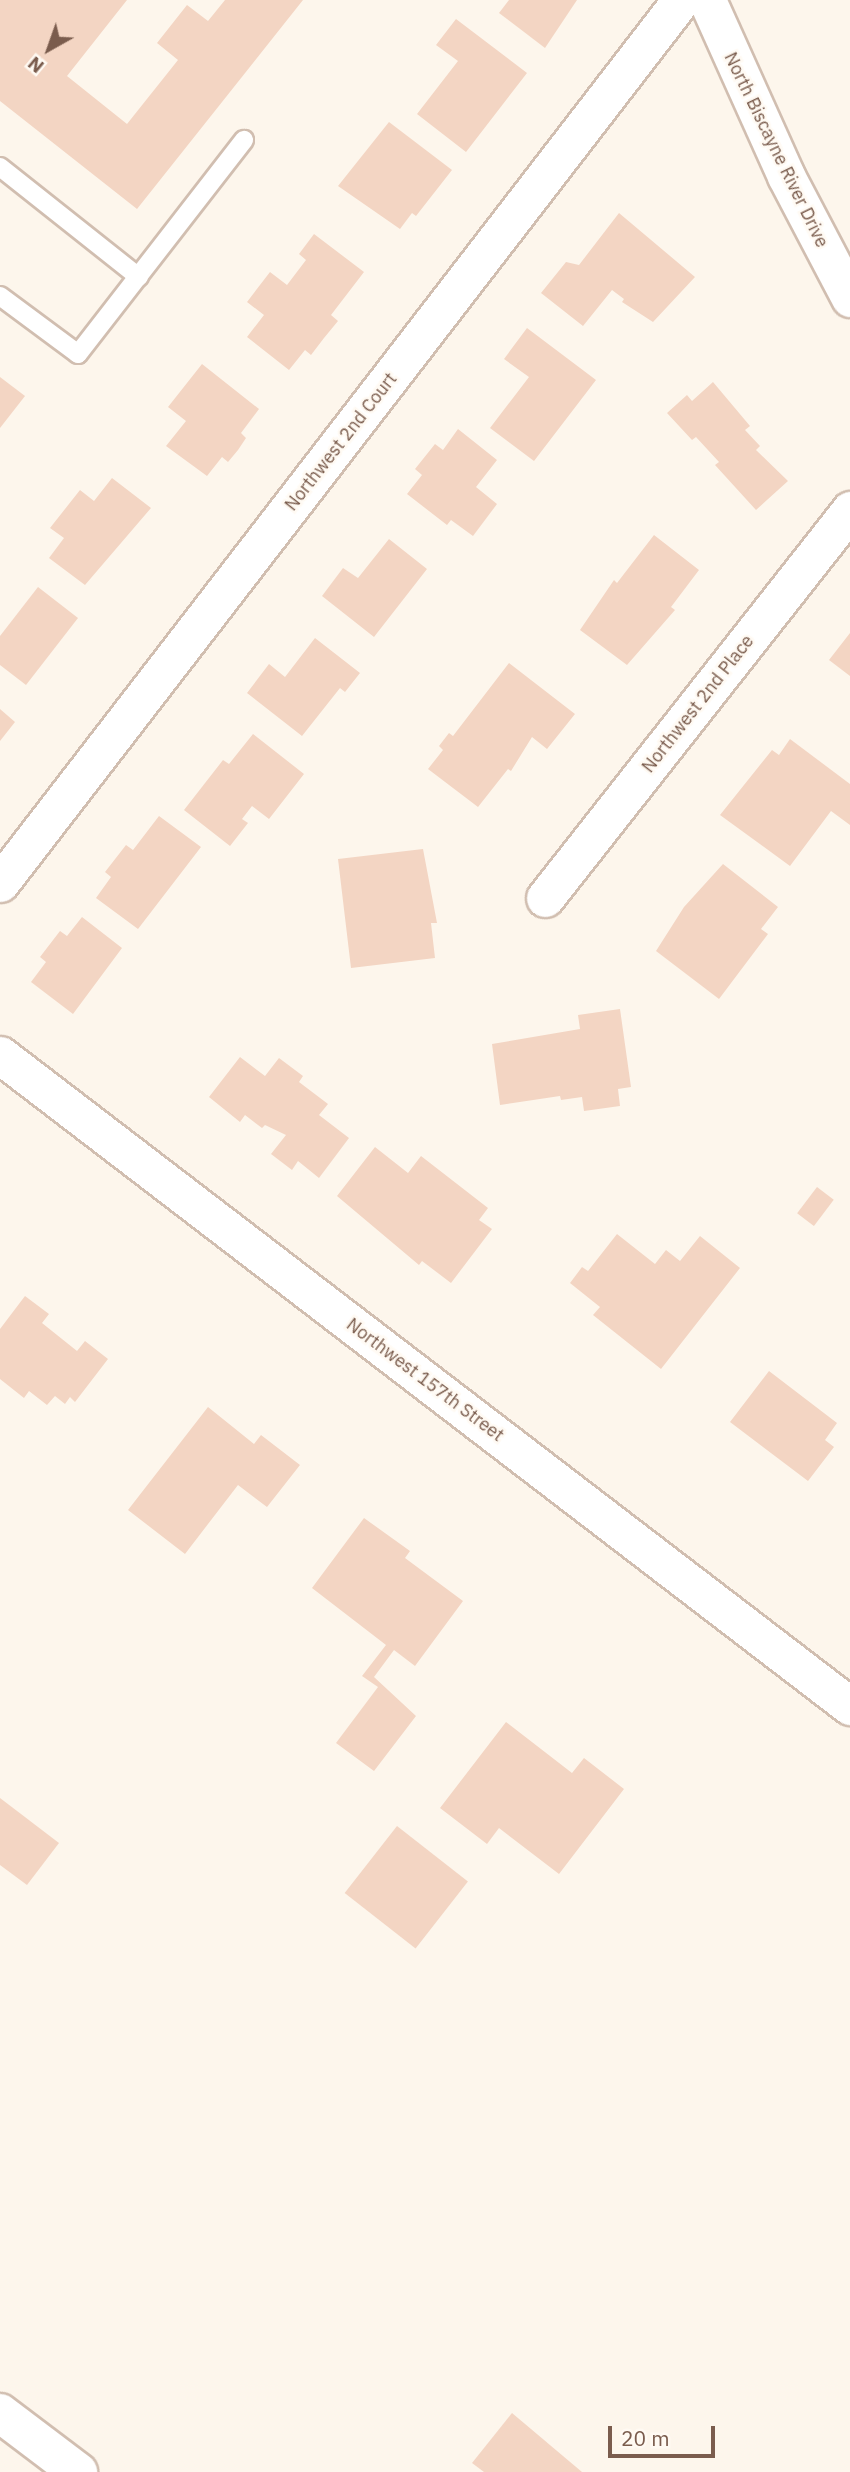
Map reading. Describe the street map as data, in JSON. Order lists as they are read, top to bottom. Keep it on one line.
{"streets":{"street":["North Biscayne River Drive","Northwest 2nd Court","Northwest 2nd Place","Northwest 157th Street"]},"scale_bar":"20 m","north":"bottom left"}
